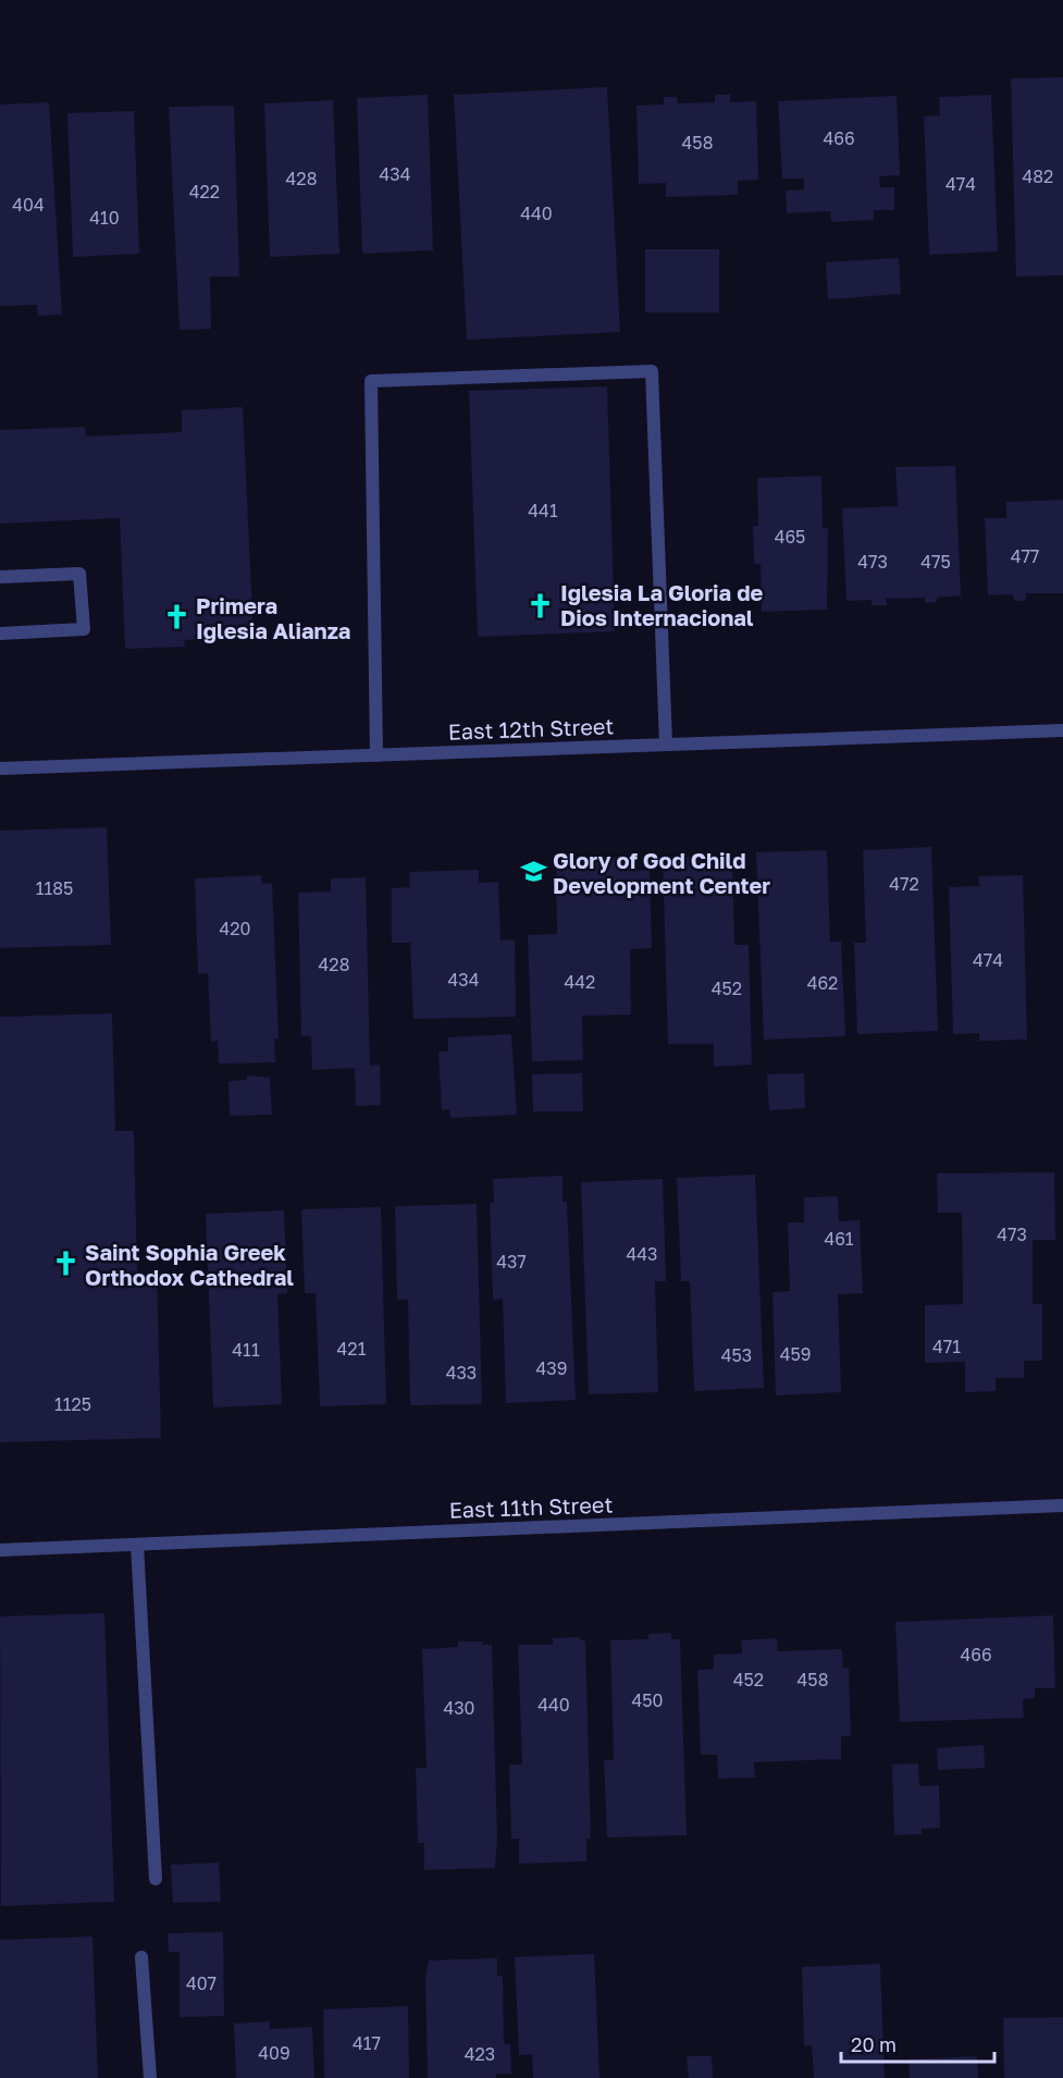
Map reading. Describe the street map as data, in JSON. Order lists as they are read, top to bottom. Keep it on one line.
{"streets":{"street":["East 12th Street","East 11th Street"]},"places":{"church":["Iglesia La Gloria de Dios Internacional","Primera Iglesia Alianza","Saint Sophia Greek Orthodox Cathedral"],"school or university":["Glory of God Child Development Center"]},"house_numbers":["466","458","434","482","428","474","422","404","440","410","441","465","477","473","475","472","1185","420","474","428","434","442","462","452","473","461","443","437","471","421","411","459","453","439","433","1125","466","452","458","450","440","430","407","417","409","423"],"scale_bar":"20 m"}
